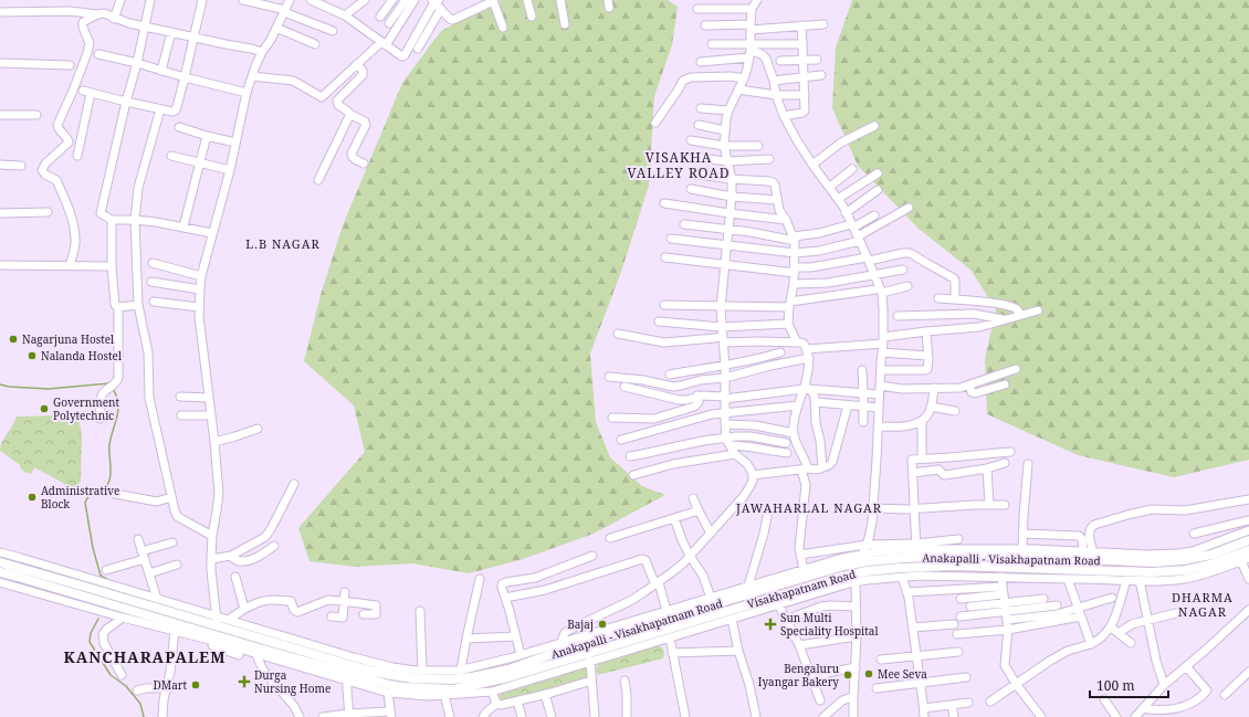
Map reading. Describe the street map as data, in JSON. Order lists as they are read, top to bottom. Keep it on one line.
{"streets":{"main road":["Anakapalli - Visakhapatnam Road","Visakhapatnam Road"]},"districts":["VISAKHA VALLEY ROAD","L.B NAGAR","JAWAHARLAL NAGAR","DHARMA NAGAR","KANCHARAPALEM"],"places":{"other":["Nagarjuna Hostel","Nalanda Hostel","Government Polytechnic","Administrative Block","Bajaj","Mee Seva","Bengaluru Iyangar Bakery","DMart"],"health":["Sun Multi Speciality Hospital","Durga Nursing Home"]},"scale_bar":"100 m"}
